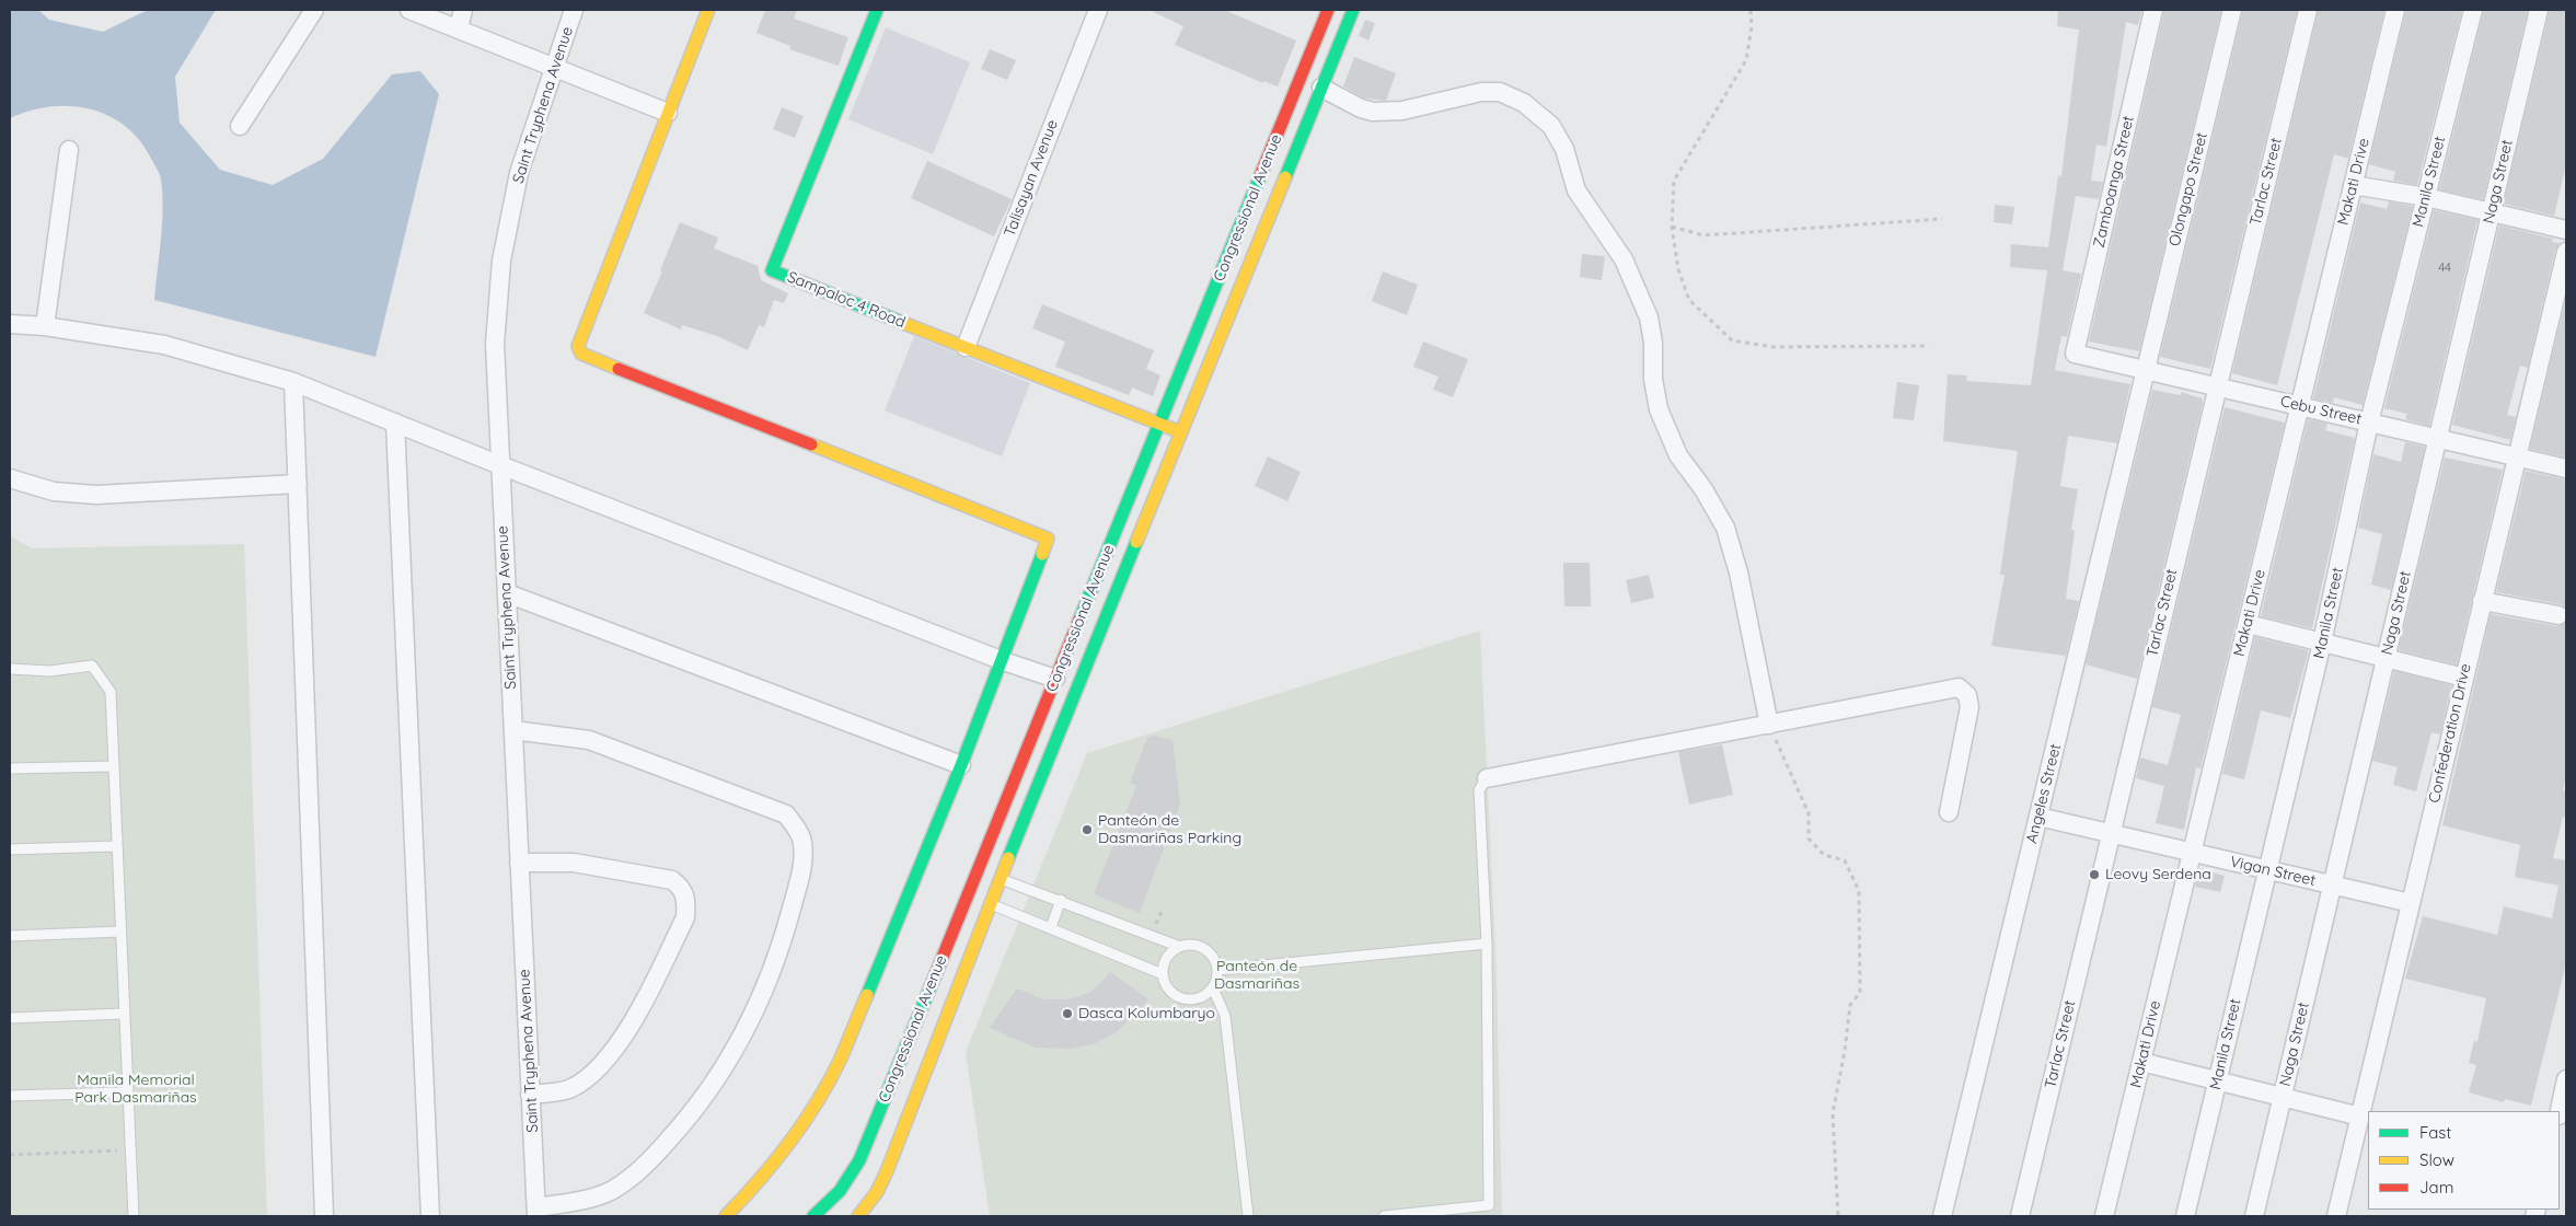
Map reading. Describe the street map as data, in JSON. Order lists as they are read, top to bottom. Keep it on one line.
{"streets":{"main road":["Congressional Avenue","Sampaloc 4 Road"],"street":["Saint Tryphena Avenue","Talisayan Avenue","Zamboanga Street","Tarlac Street","Makati Drive","Manila Street","Naga Street","Olongapo Street","Cebu Street","Confederation Drive","Angeles Street","Vigan Street"]},"crossings":[["Talisayan Avenue","Sampaloc 4 Road"],["Zamboanga Street","Cebu Street"],["Tarlac Street","Cebu Street"],["Tarlac Street","Vigan Street"],["Makati Drive","Cebu Street"],["Makati Drive","Vigan Street"],["Manila Street","Cebu Street"],["Manila Street","Vigan Street"],["Naga Street","Cebu Street"],["Naga Street","Vigan Street"],["Olongapo Street","Cebu Street"],["Olongapo Street","Angeles Street"],["Congressional Avenue","Sampaloc 4 Road"],["Cebu Street","Confederation Drive"],["Cebu Street","Angeles Street"],["Confederation Drive","Vigan Street"],["Angeles Street","Vigan Street"]],"parks":["Panteón de Dasmariñas","Manila Memorial Park Dasmariñas"],"places":["Panteón de Dasmariñas Parking","Leovy Serdena","Dasca Kolumbaryo"],"house_numbers":["44"],"legend":["Fast","Slow","Jam"]}
